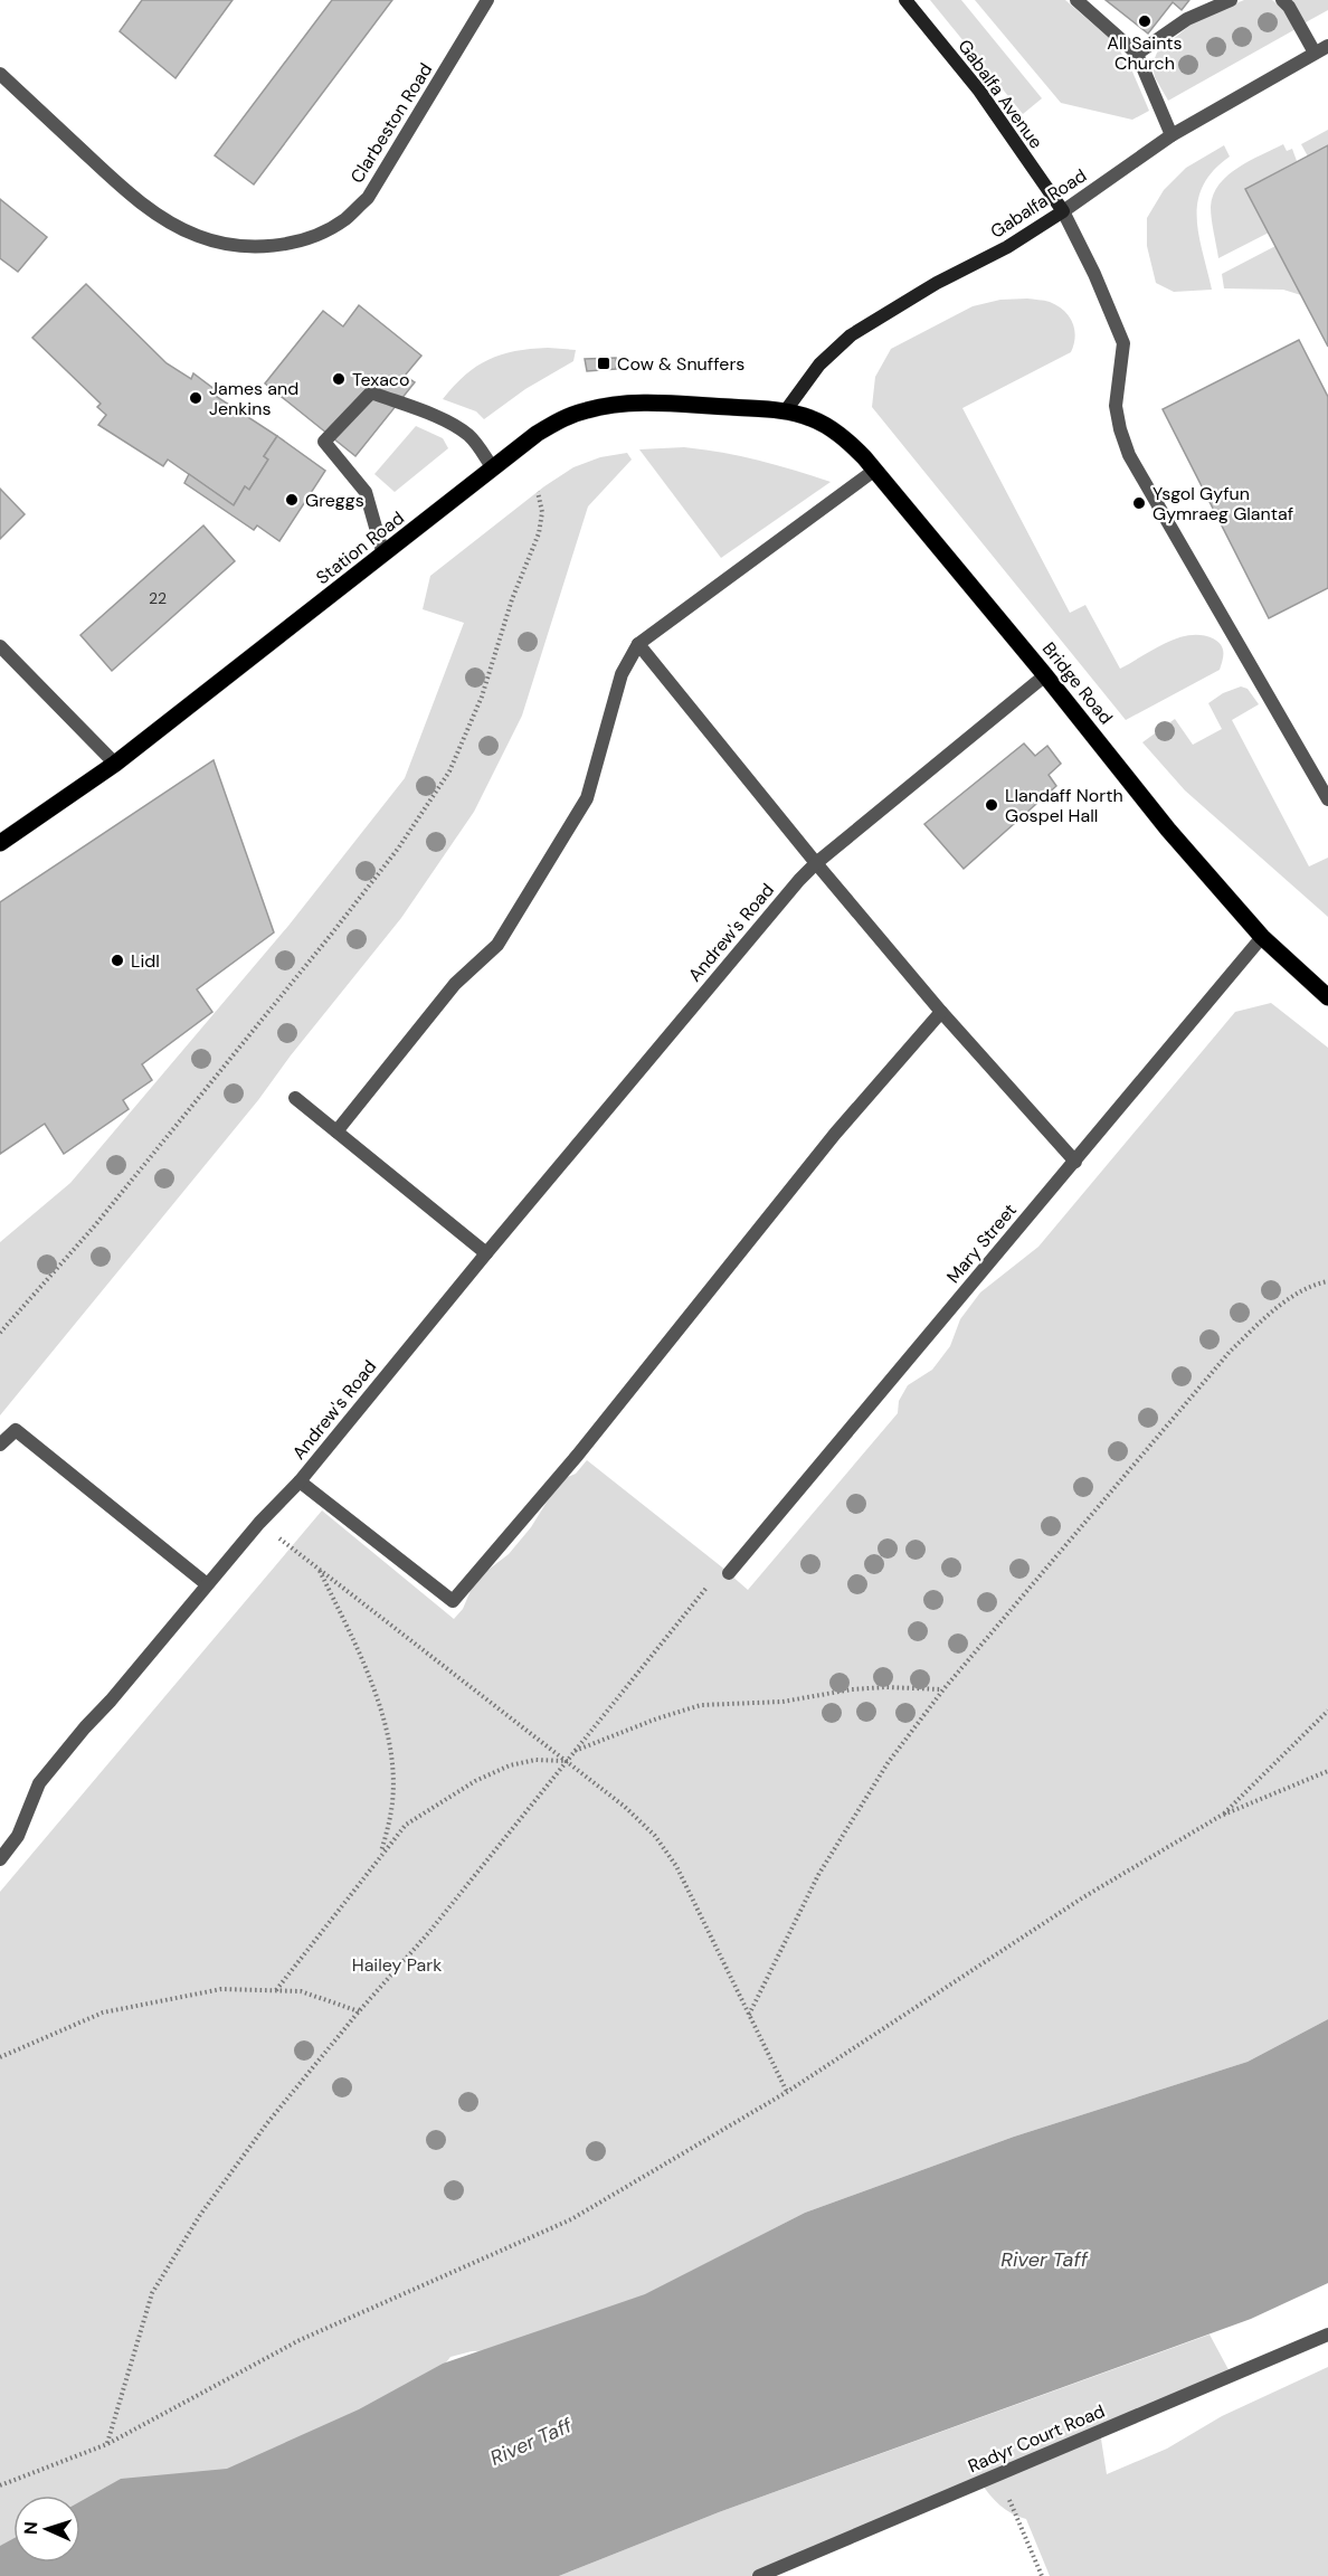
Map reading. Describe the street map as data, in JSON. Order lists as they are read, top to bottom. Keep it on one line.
{"streets":{"main road":["Station Road","Bridge Road"],"street":["Gabalfa Avenue","Clarbeston Road","Gabalfa Road","Andrew's Road","Mary Street","Radyr Court Road"]},"crossings":[["Gabalfa Avenue","Gabalfa Road"],["Gabalfa Road","Station Road"],["Gabalfa Road","Bridge Road"],["Station Road","Bridge Road"],["Bridge Road","Andrew's Road"],["Bridge Road","Mary Street"]],"water":["River Taff"],"parks":["Hailey Park"],"places":{"other":["All Saints Church","Texaco","James and Jenkins","Greggs","Ysgol Gyfun Gymraeg Glantaf","Llandaff North Gospel Hall","Lidl"],"transit":["Cow & Snuffers"]},"house_numbers":["22"],"north":"left"}
